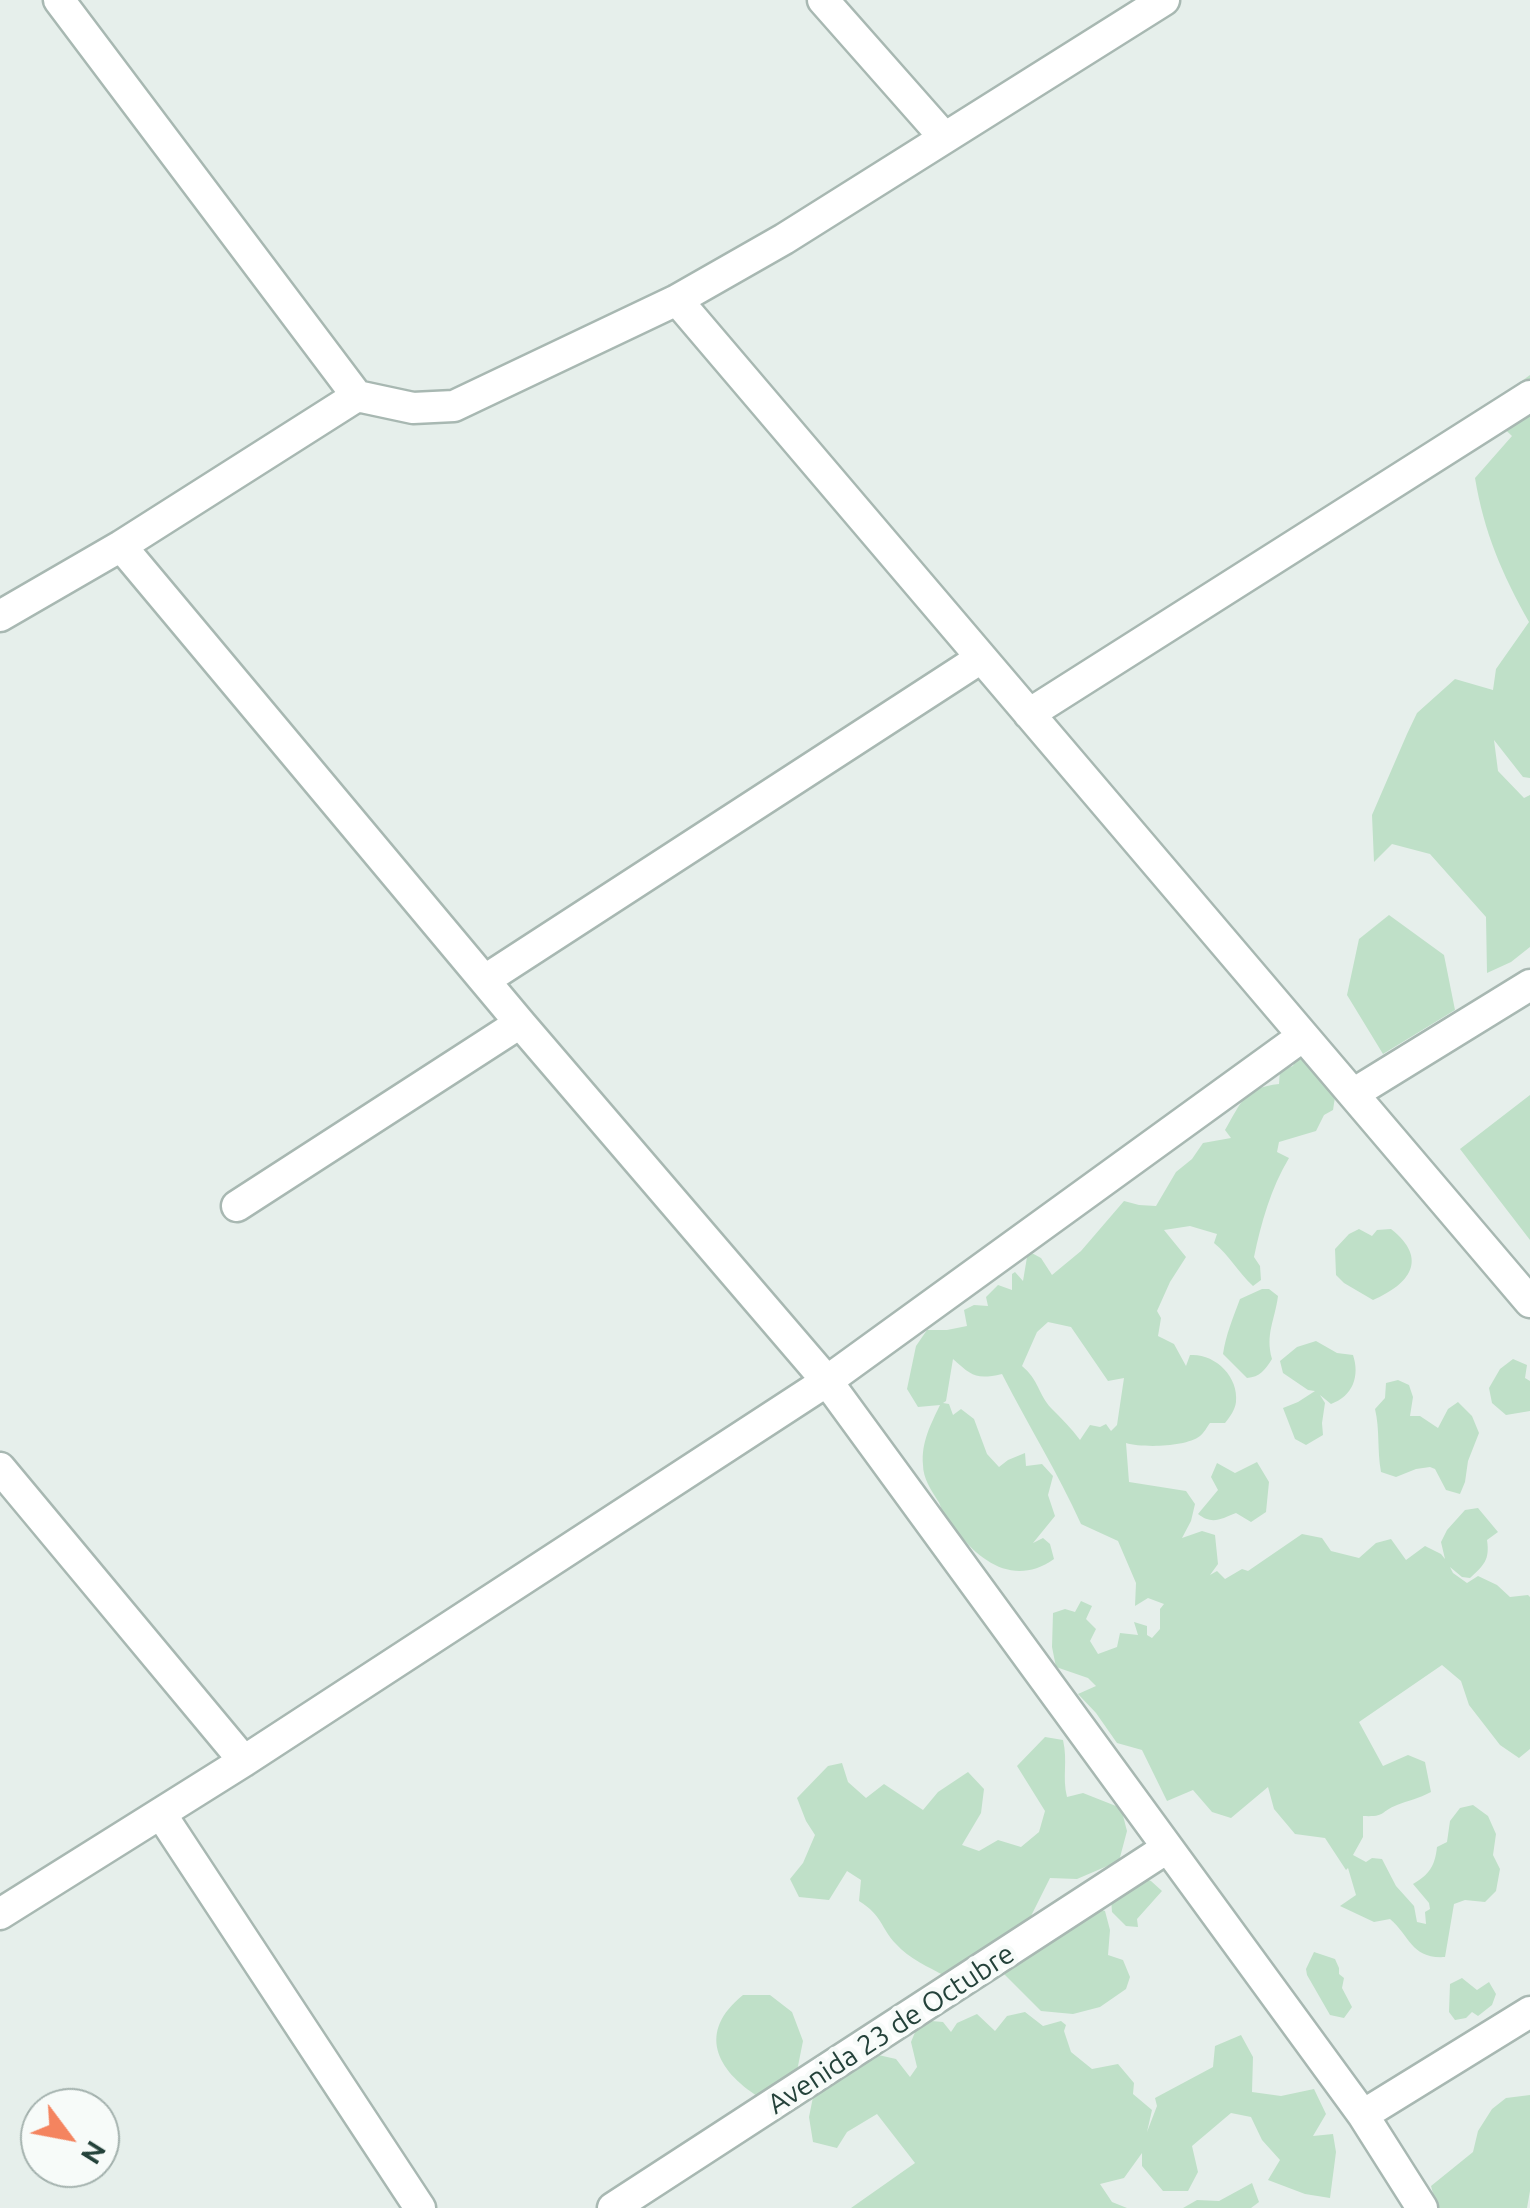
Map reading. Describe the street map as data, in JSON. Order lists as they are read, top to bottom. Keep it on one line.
{"streets":{"street":["Avenida 23 de Octubre"]},"north":"bottom right"}
